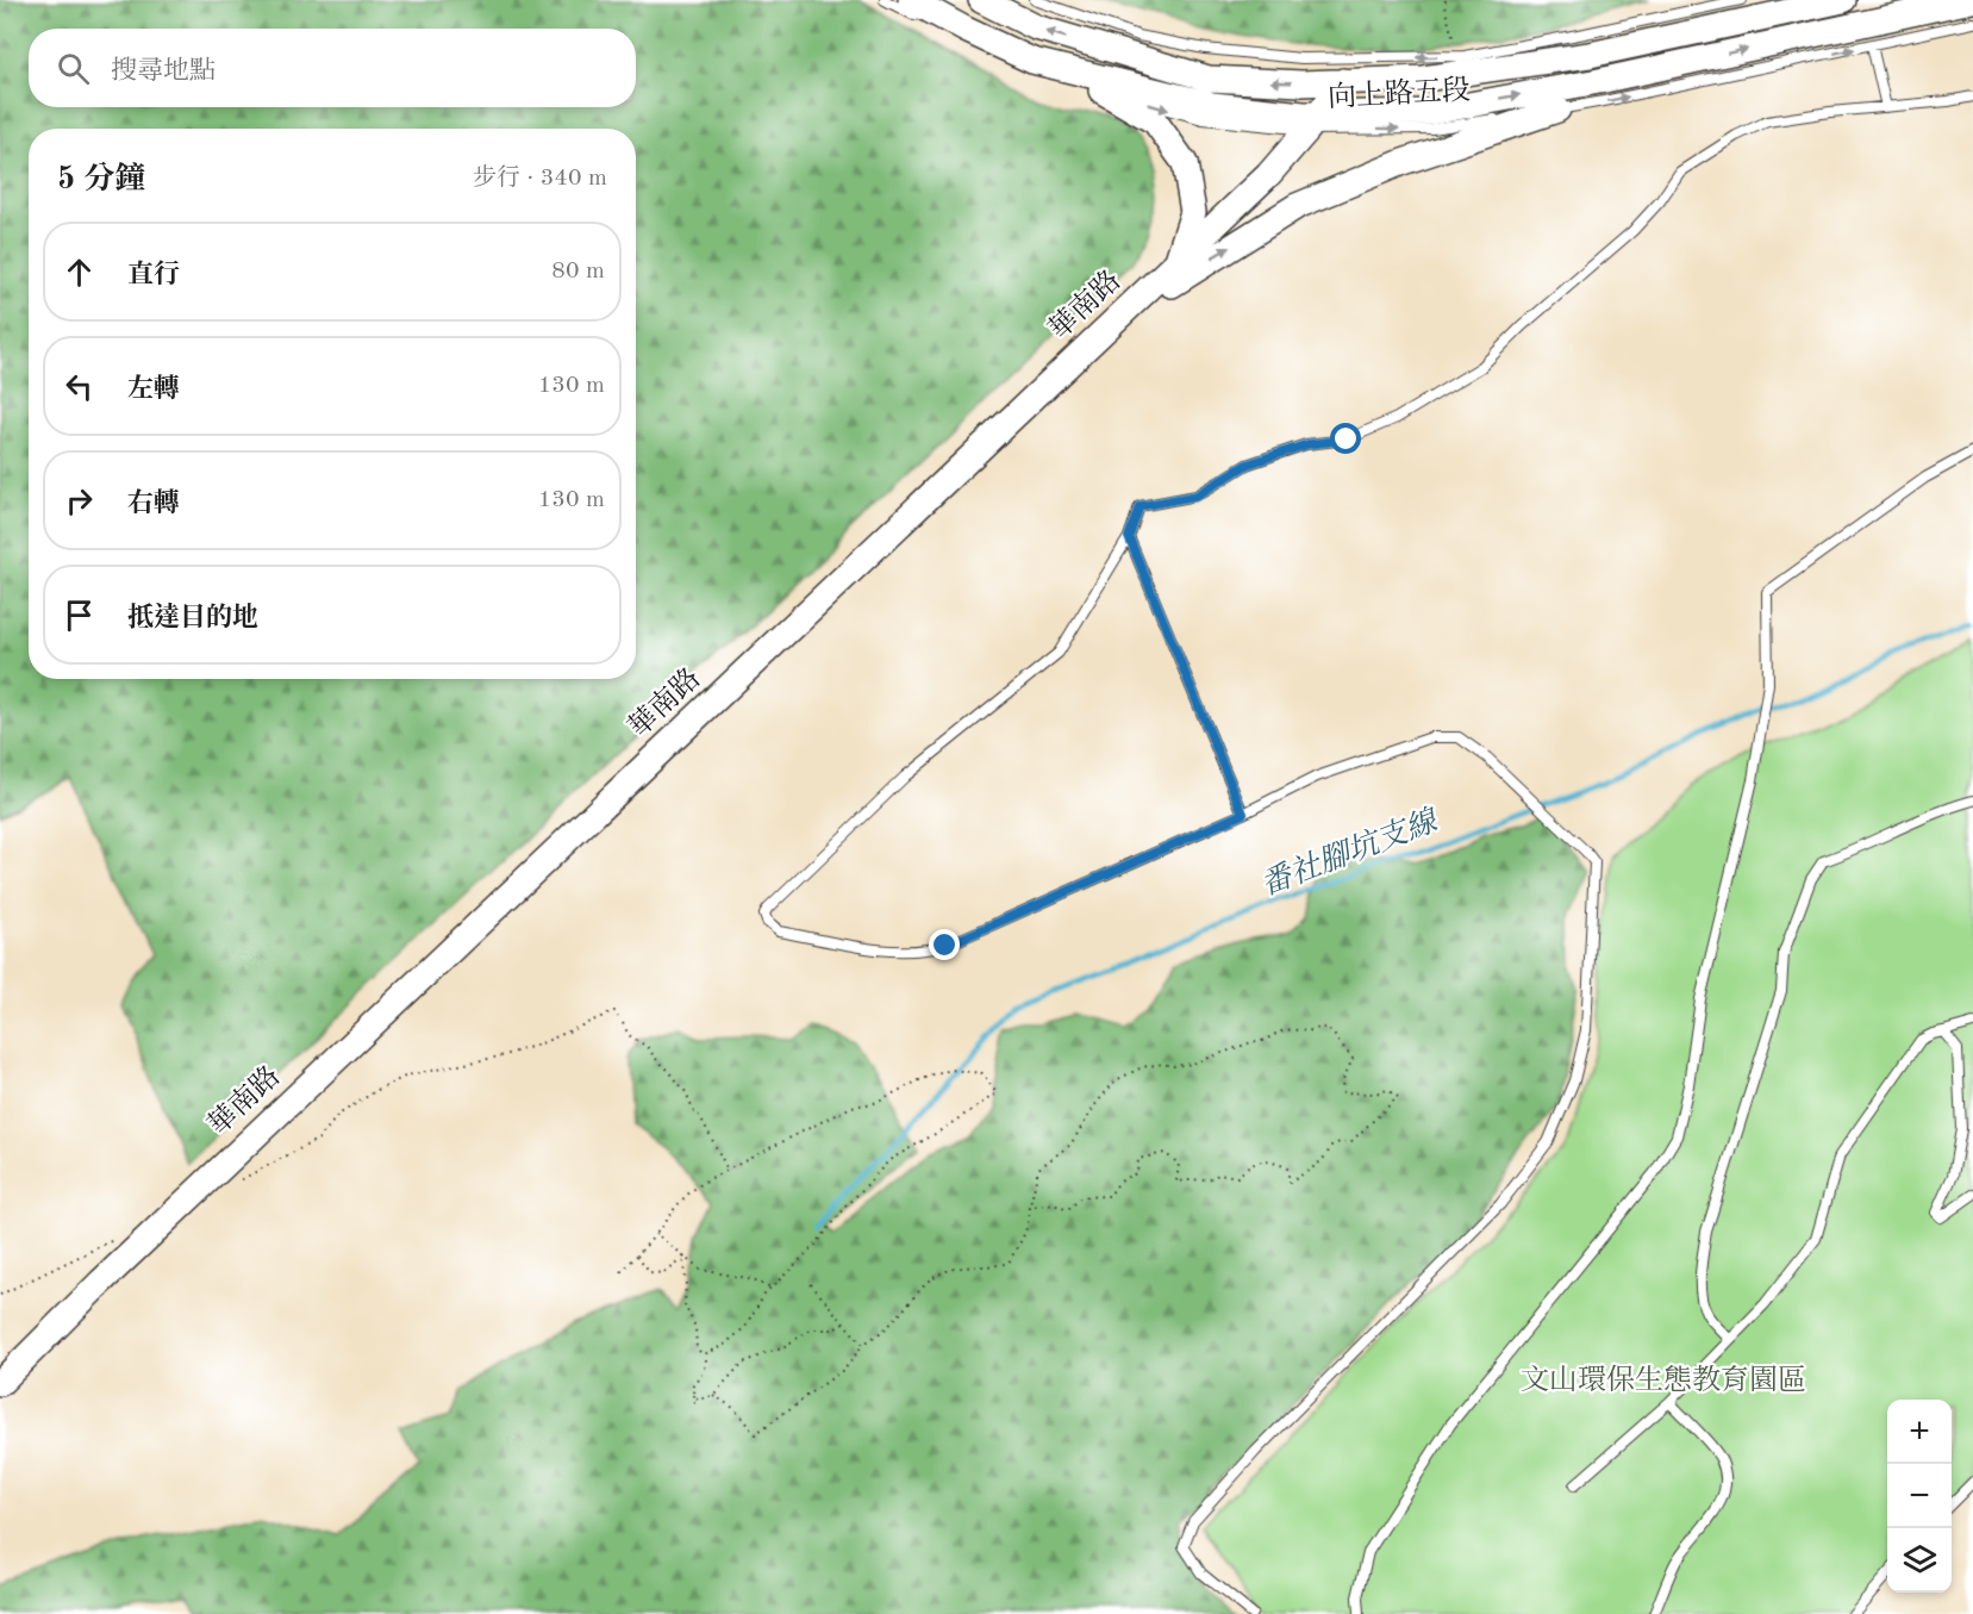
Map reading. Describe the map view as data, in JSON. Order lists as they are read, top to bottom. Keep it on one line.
{"streets":{"street":["向上路五段","華南路"]},"crossings":[["向上路五段","華南路"]],"water":["番社腳坑支線"],"parks":["文山環保生態教育園區"],"page":{"search":"搜尋地點","heading":["5 分鐘","步行 · 340 m"],"list":[["直行","80 m"],["左轉","130 m"],["右轉","130 m"],"抵達目的地"],"map_buttons":["+","−"]}}
